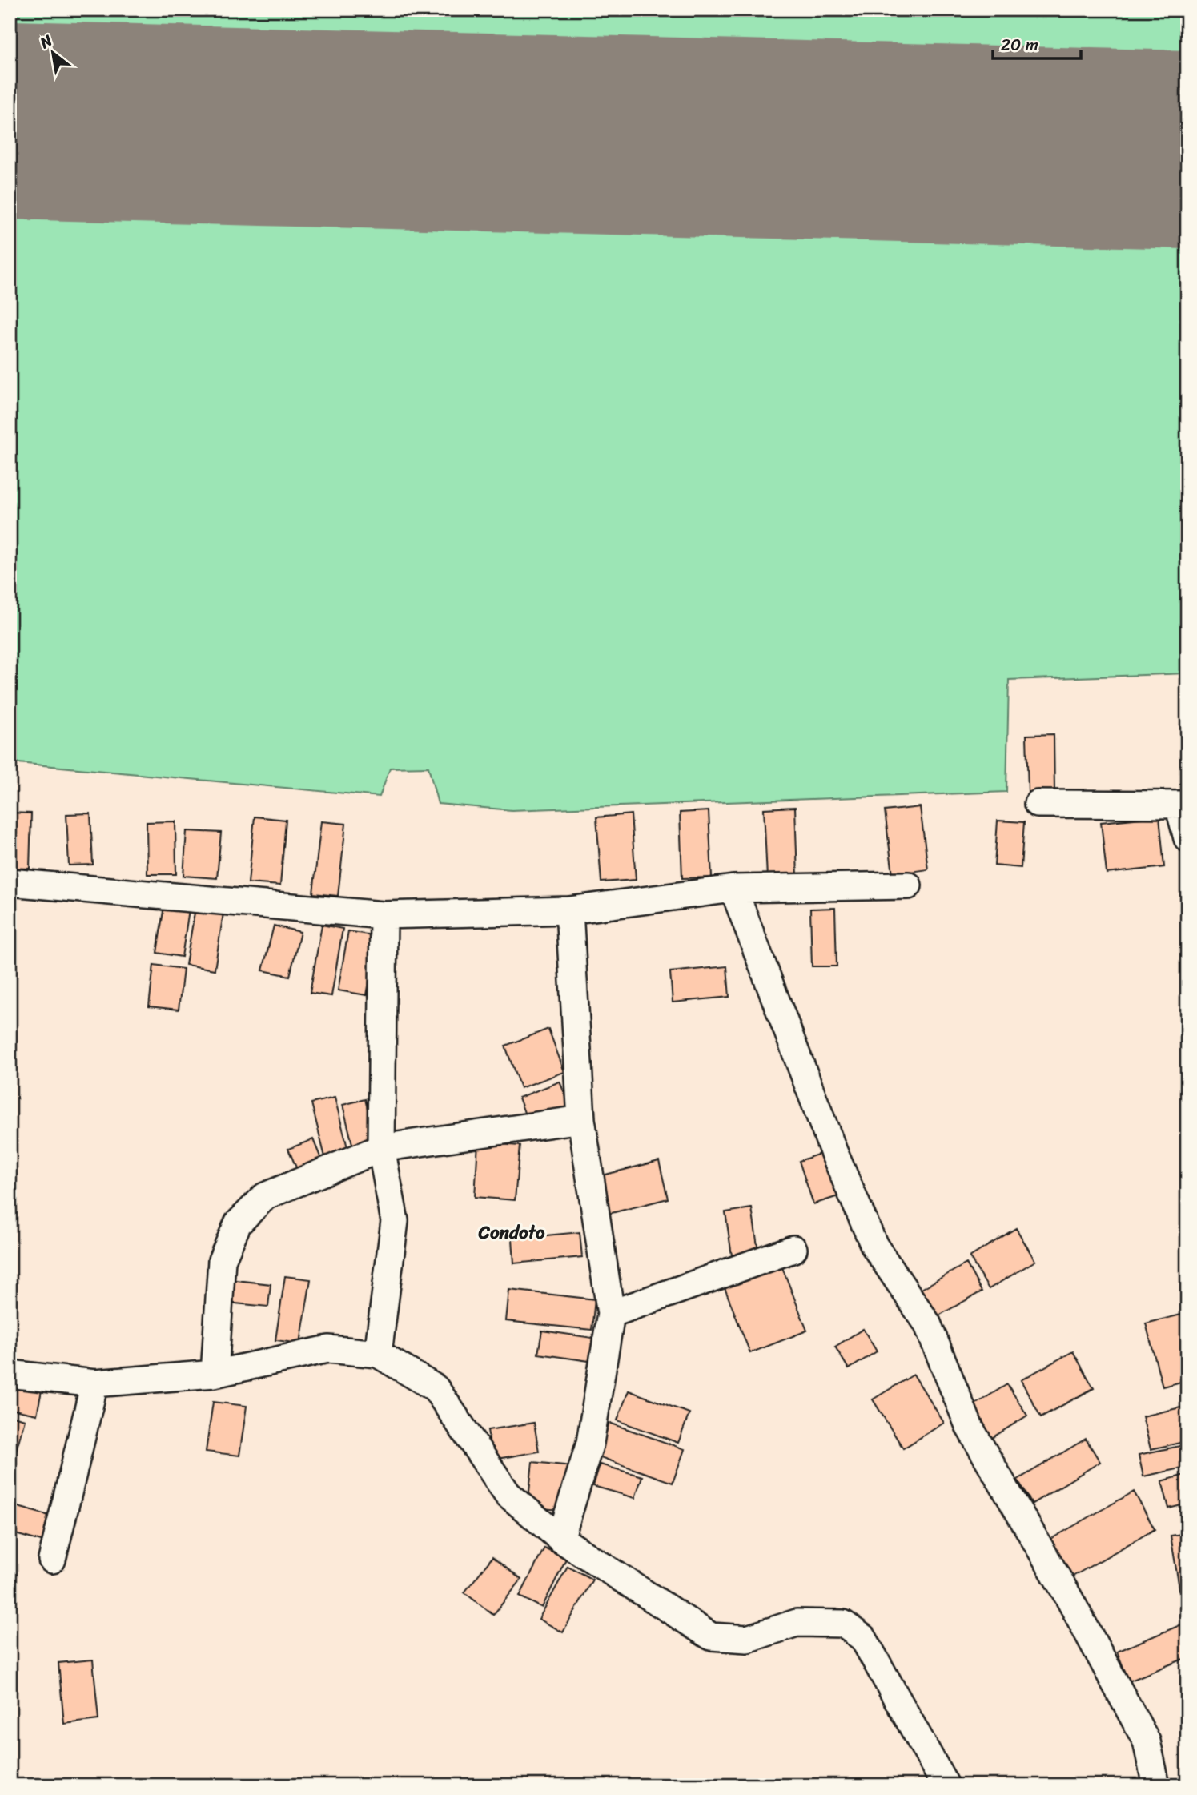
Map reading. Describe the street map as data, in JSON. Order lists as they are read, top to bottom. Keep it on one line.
{"districts":["Condoto"],"scale_bar":"20 m","north":"top left"}
